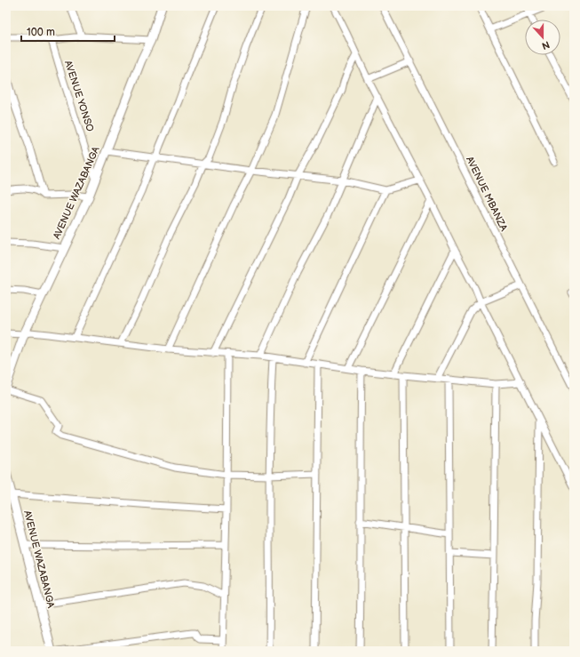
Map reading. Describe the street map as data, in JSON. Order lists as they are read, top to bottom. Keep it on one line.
{"streets":{"main road":["AVENUE WAZABANGA"],"street":["AVENUE YONSO","AVENUE MBANZA"]},"crossings":[["AVENUE YONSO","AVENUE WAZABANGA"]],"scale_bar":"100 m","north":"bottom"}
